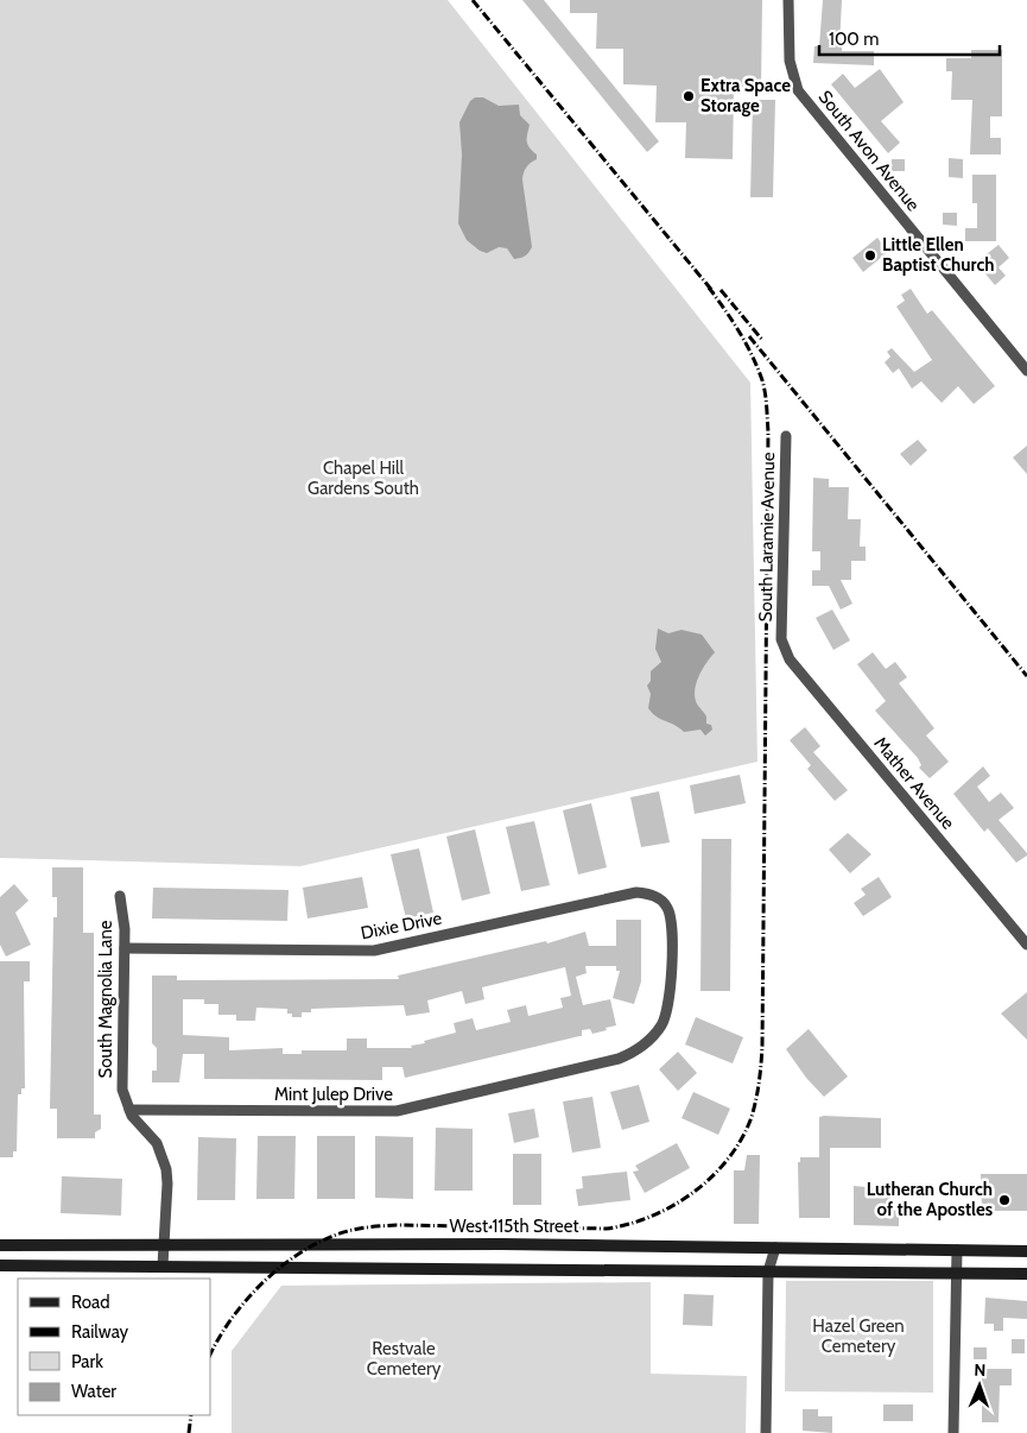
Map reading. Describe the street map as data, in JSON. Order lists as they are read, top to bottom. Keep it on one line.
{"streets":{"street":["South Avon Avenue","South Laramie Avenue","Mather Avenue","Dixie Drive","South Magnolia Lane","Mint Julep Drive","West 115th Street"]},"crossings":[["South Laramie Avenue","Mather Avenue"],["Dixie Drive","South Magnolia Lane"],["Dixie Drive","Mint Julep Drive"],["South Magnolia Lane","Mint Julep Drive"],["South Magnolia Lane","West 115th Street"]],"parks":["Chapel Hill Gardens South","Hazel Green Cemetery","Restvale Cemetery"],"places":["Extra Space Storage","Little Ellen Baptist Church","Lutheran Church of the Apostles"],"legend":["Road","Railway","Park","Water"],"scale_bar":"100 m","north":"top"}
